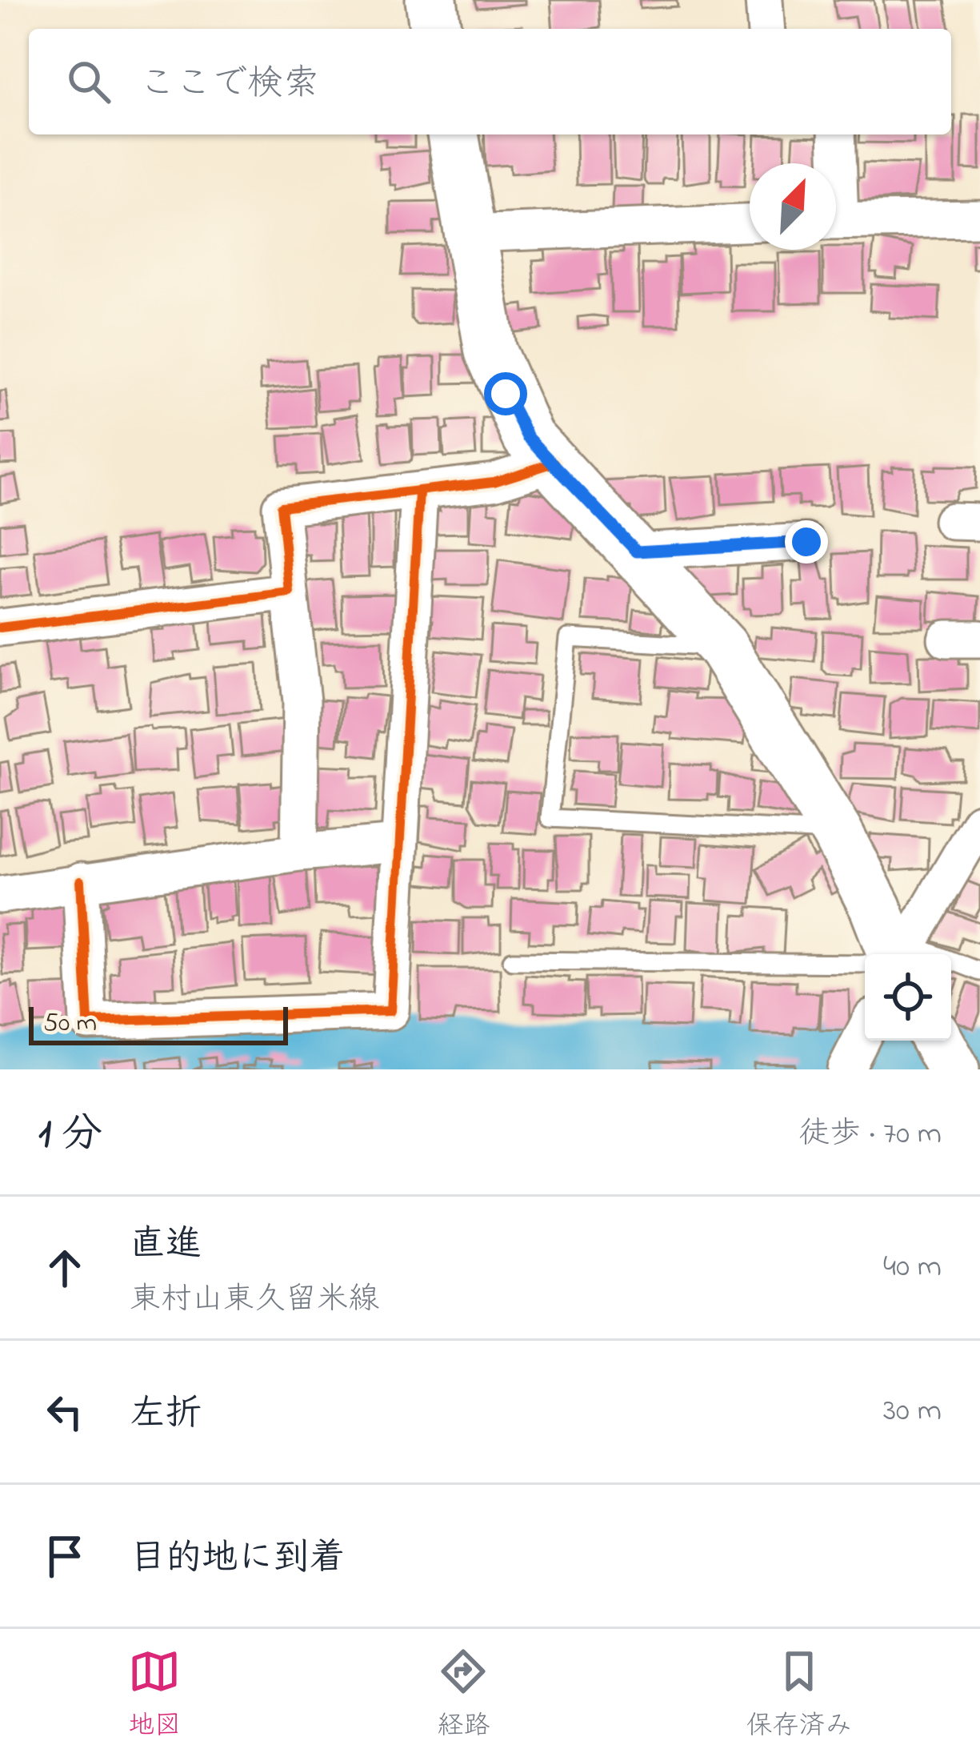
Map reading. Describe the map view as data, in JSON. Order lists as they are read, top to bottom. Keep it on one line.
{"scale_bar":"50 m","north":"top right","page":{"search":"ここで検索","scale":"50 m","heading":["1 分","徒歩 · 70 m"],"list":[["直進","東村山東久留米線","40 m"],["左折","30 m"],"目的地に到着"],"nav":["地図","経路","保存済み"]}}
